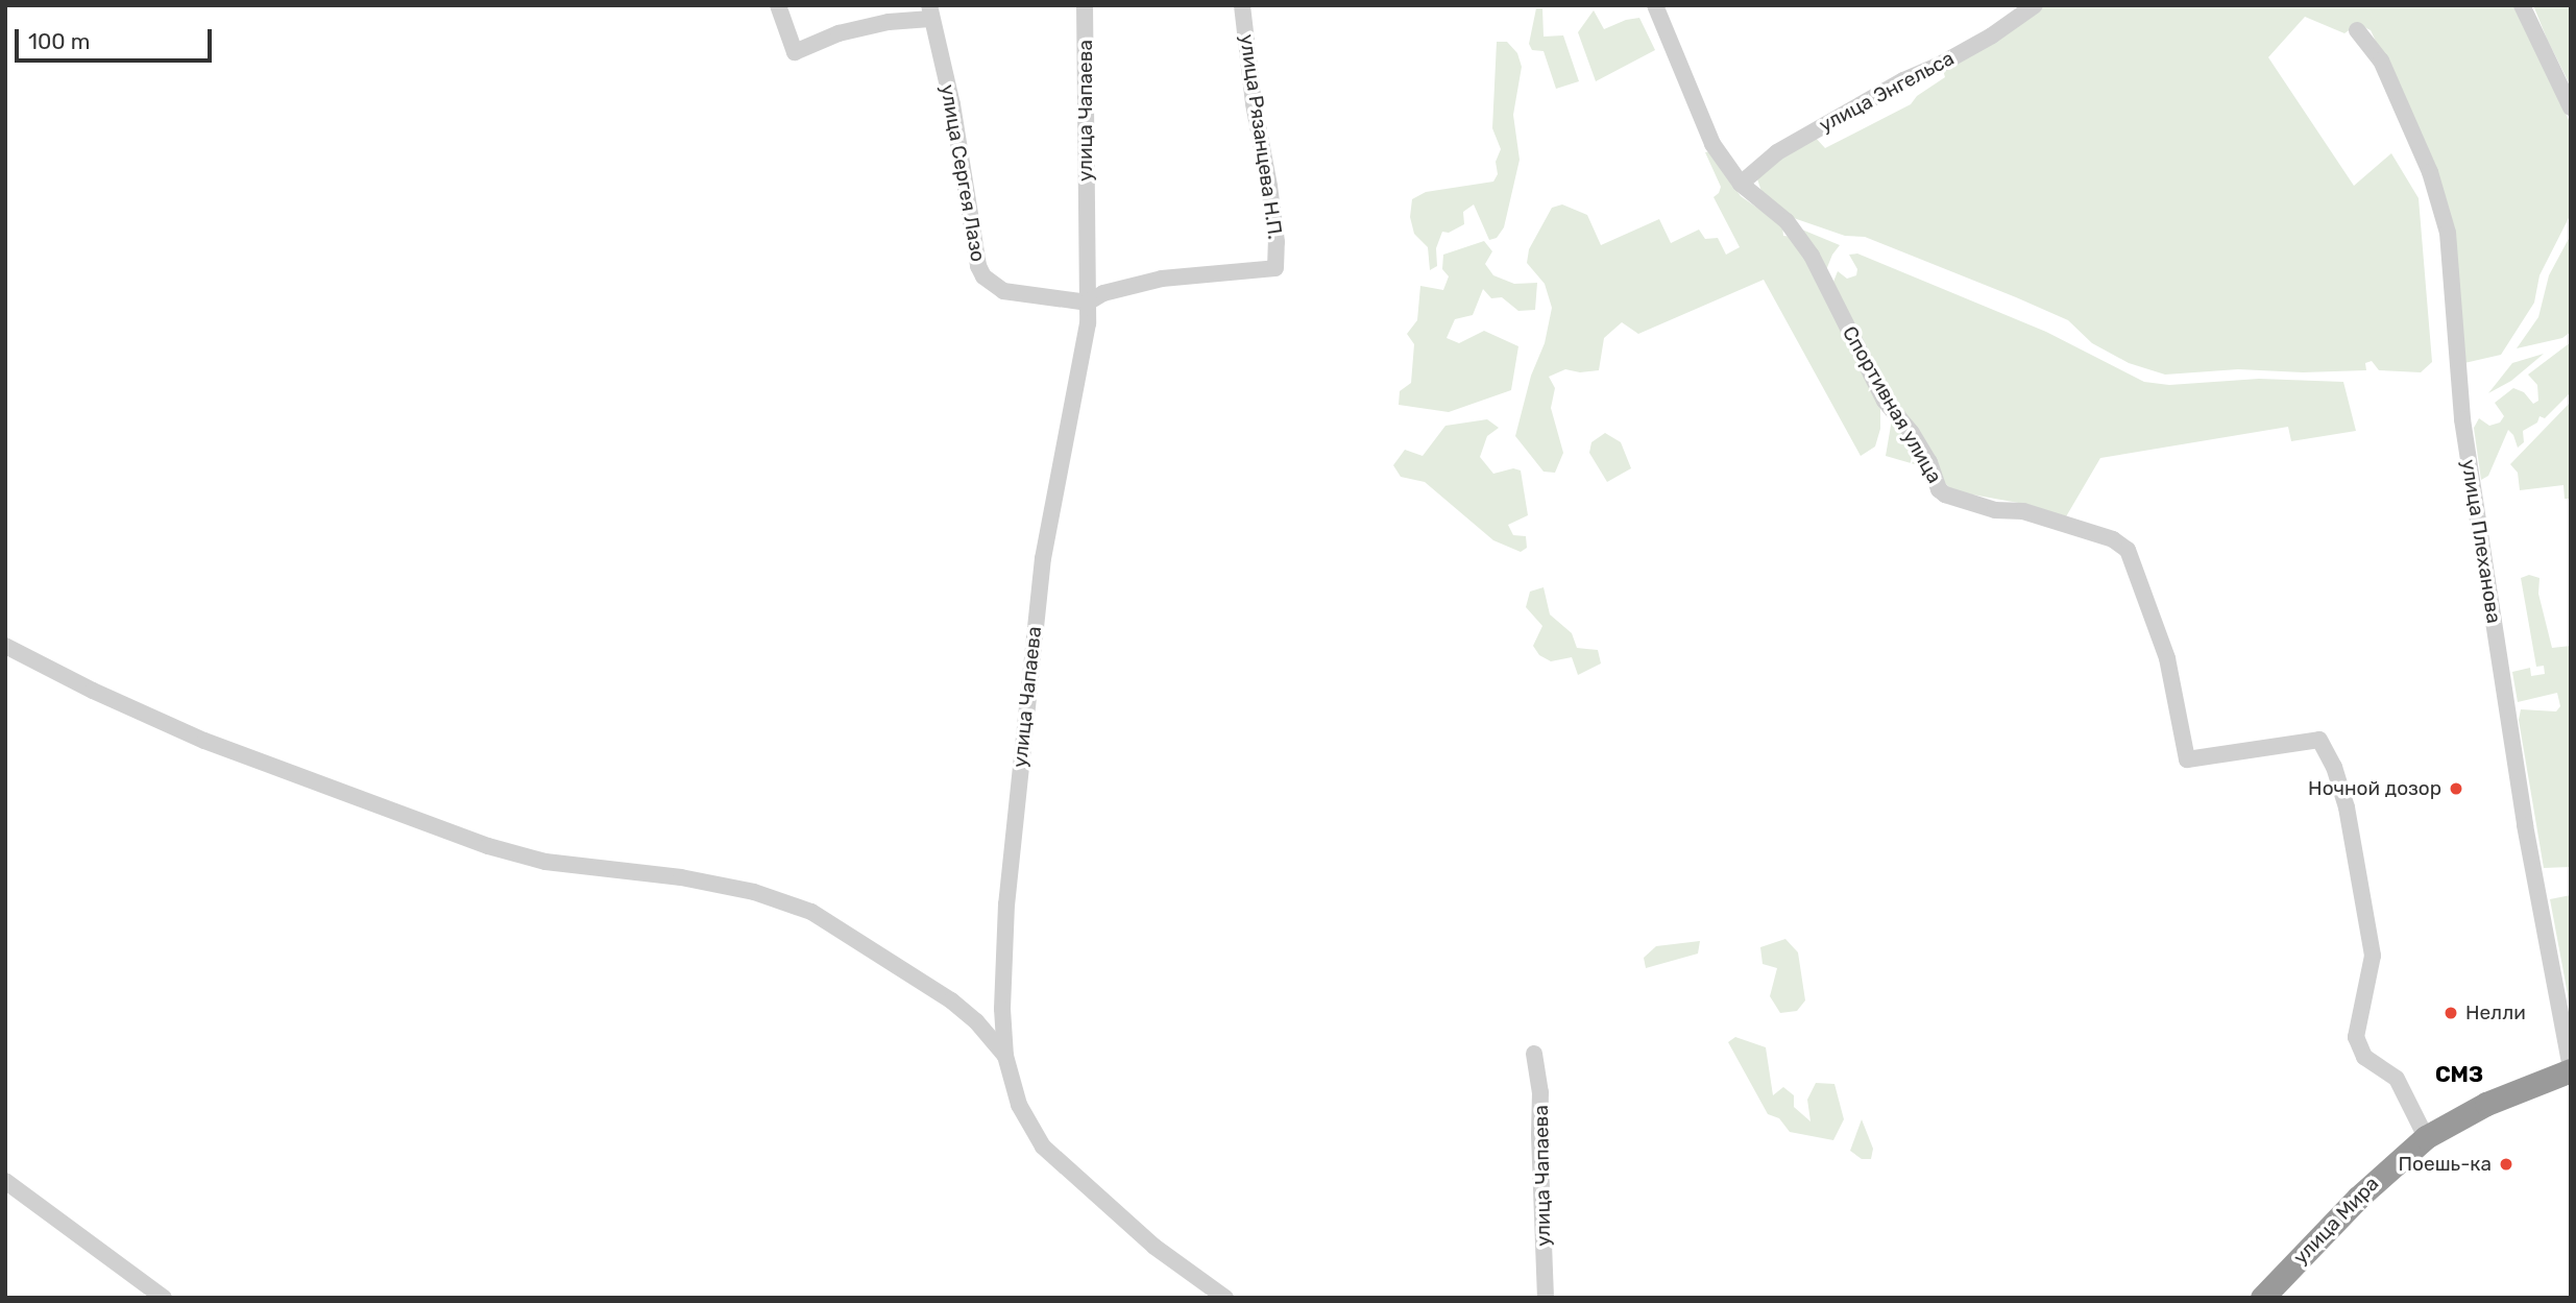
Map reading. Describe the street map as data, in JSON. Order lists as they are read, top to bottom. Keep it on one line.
{"streets":{"highway":["улица Мира"],"street":["улица Энгельса","улица Чапаева","улица Рязанцева Н.П.","улица Сергея Лазо","Спортивная улица","улица Плеханова"]},"crossings":[["улица Энгельса","Спортивная улица"],["улица Чапаева","улица Рязанцева Н.П."],["улица Чапаева","улица Сергея Лазо"],["улица Рязанцева Н.П.","улица Сергея Лазо"],["Спортивная улица","улица Мира"],["улица Плеханова","улица Мира"]],"districts":["СМЗ"],"places":["Ночной дозор","Нелли","Поешь-ка"],"scale_bar":"100 m"}
